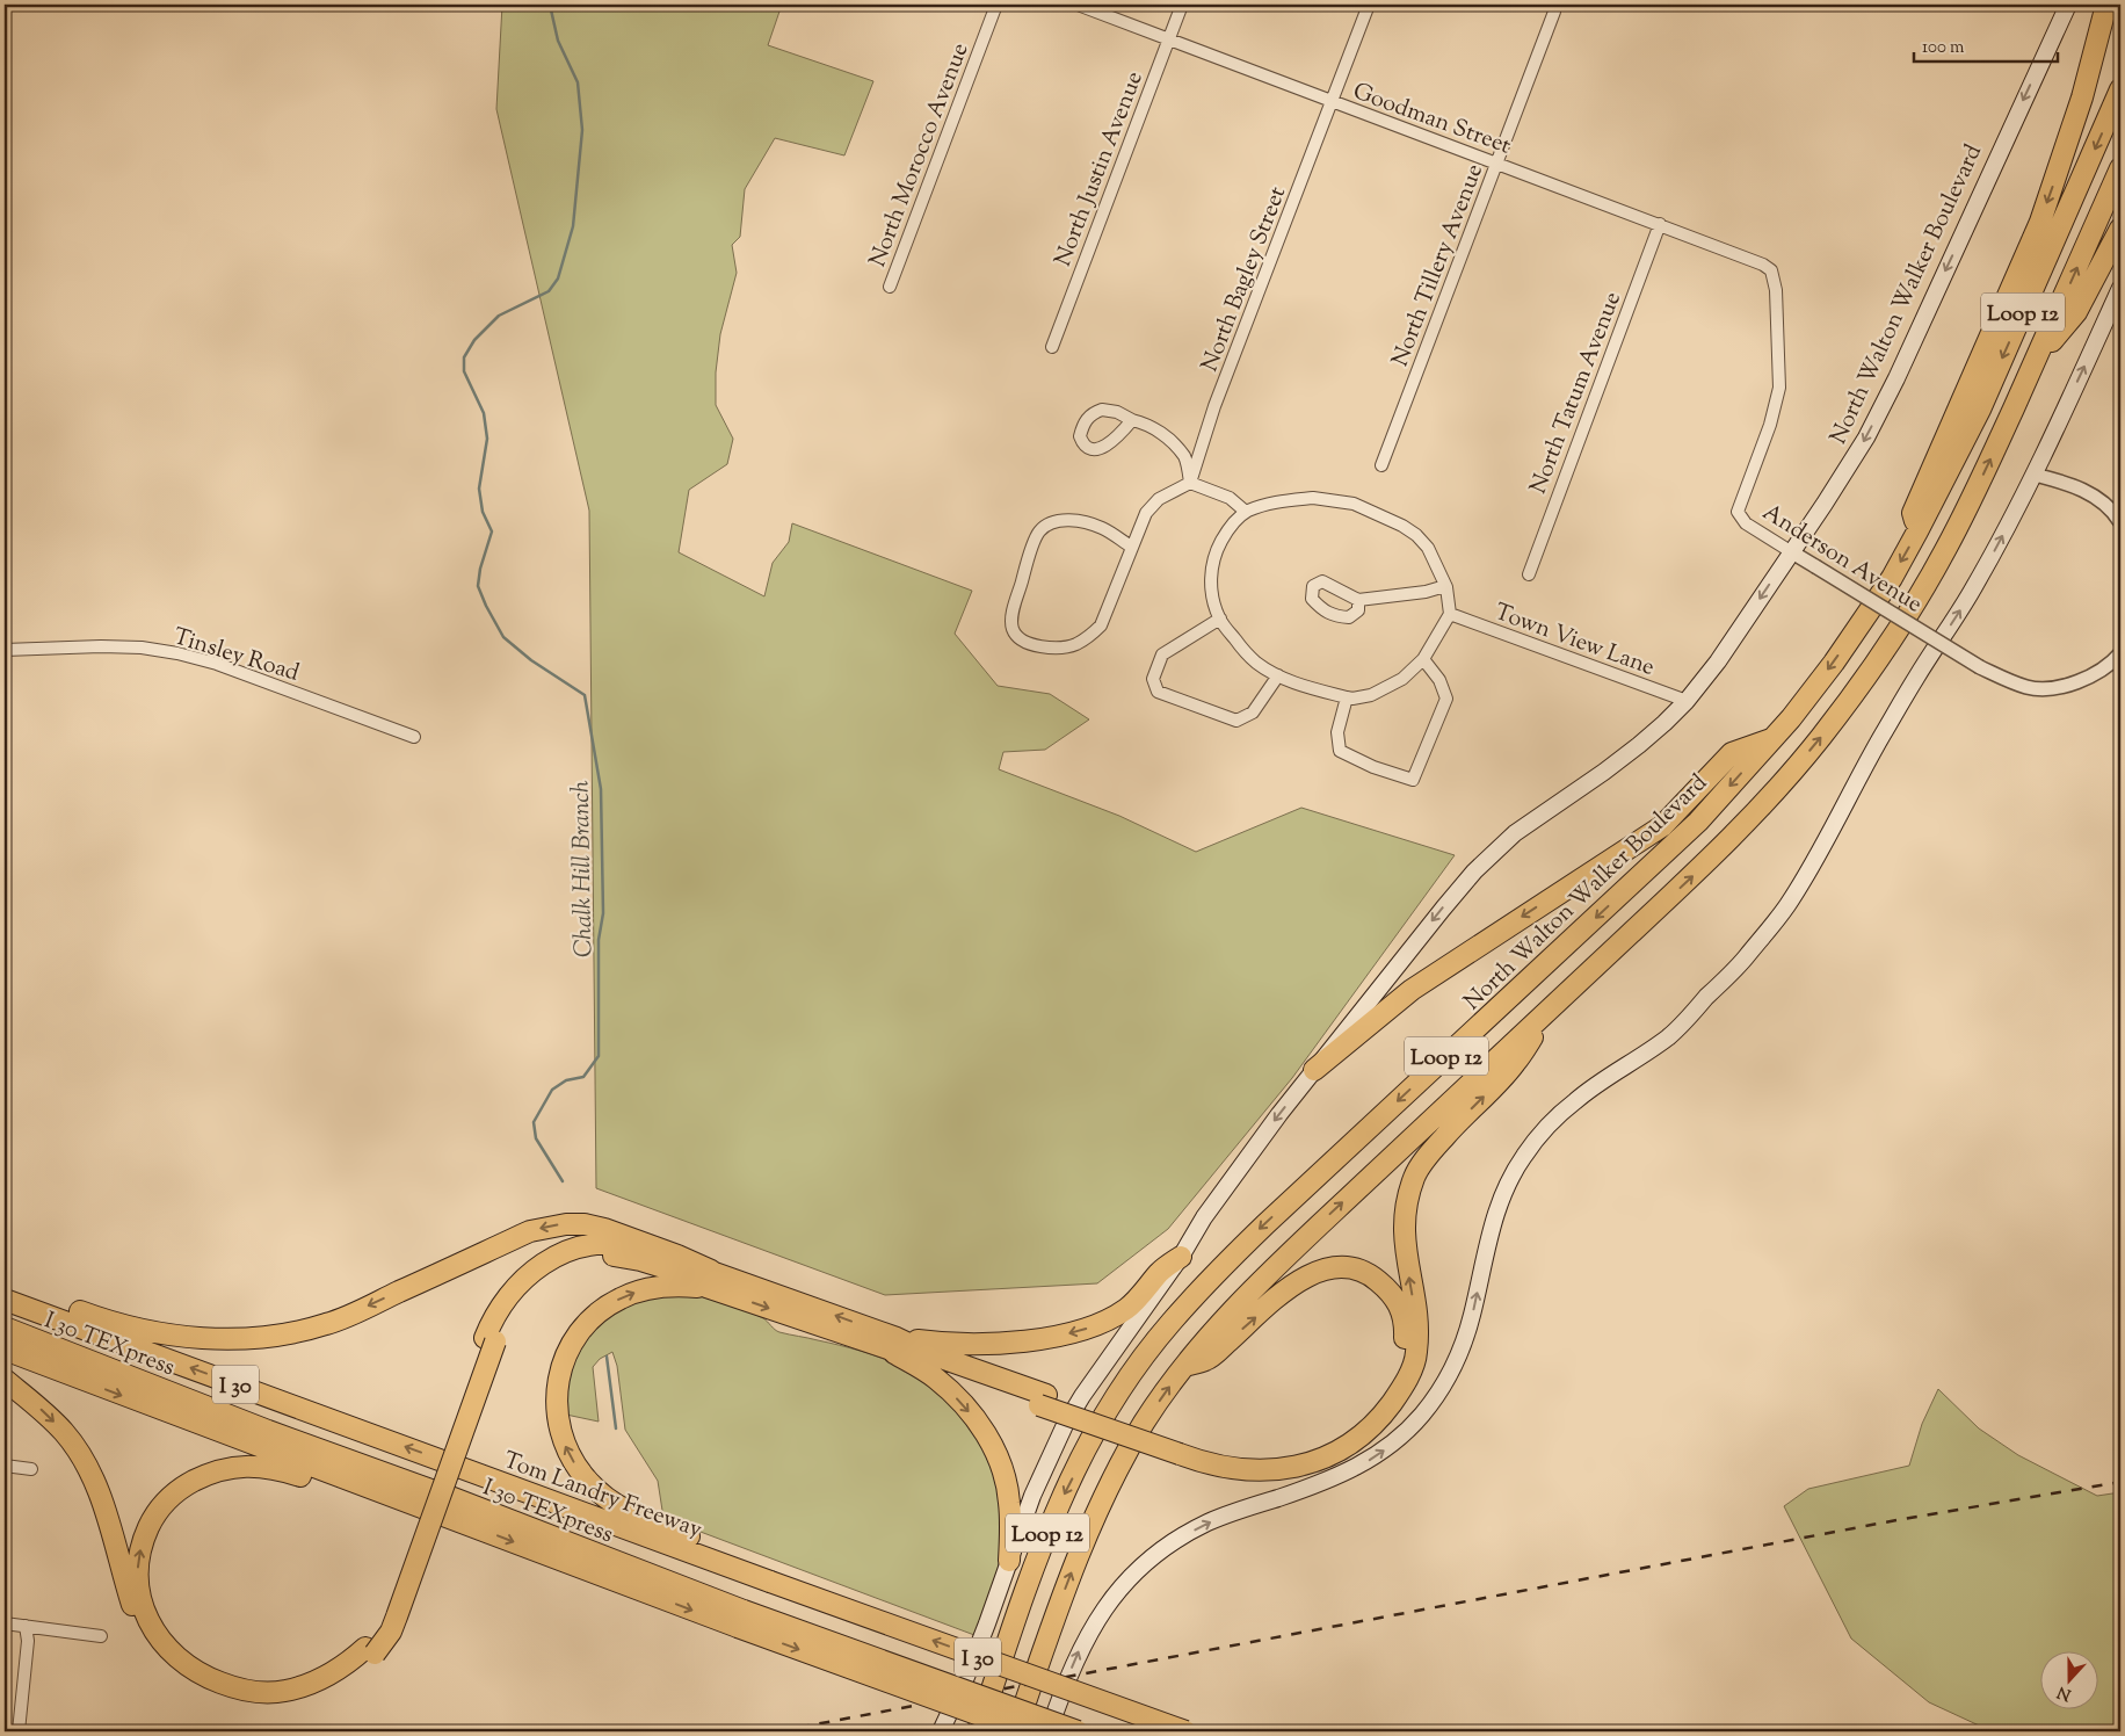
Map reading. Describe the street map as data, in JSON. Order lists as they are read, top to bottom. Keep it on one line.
{"streets":{"highway":["North Walton Walker Boulevard","Loop 12","I 30 TEXpress","I 30","Tom Landry Freeway"],"street":["Goodman Street","North Morocco Avenue","North Justin Avenue","North Tillery Avenue","North Bagley Street","North Tatum Avenue","Anderson Avenue","Town View Lane","Tinsley Road"]},"crossings":[["Goodman Street","North Justin Avenue"],["Goodman Street","North Tillery Avenue"],["Goodman Street","North Bagley Street"],["Goodman Street","North Tatum Avenue"],["Goodman Street","Anderson Avenue"],["North Walton Walker Boulevard","Anderson Avenue"],["North Walton Walker Boulevard","Town View Lane"],["I 30 TEXpress","I 30"]],"water":["Chalk Hill Branch"],"scale_bar":"100 m","north":"bottom"}
